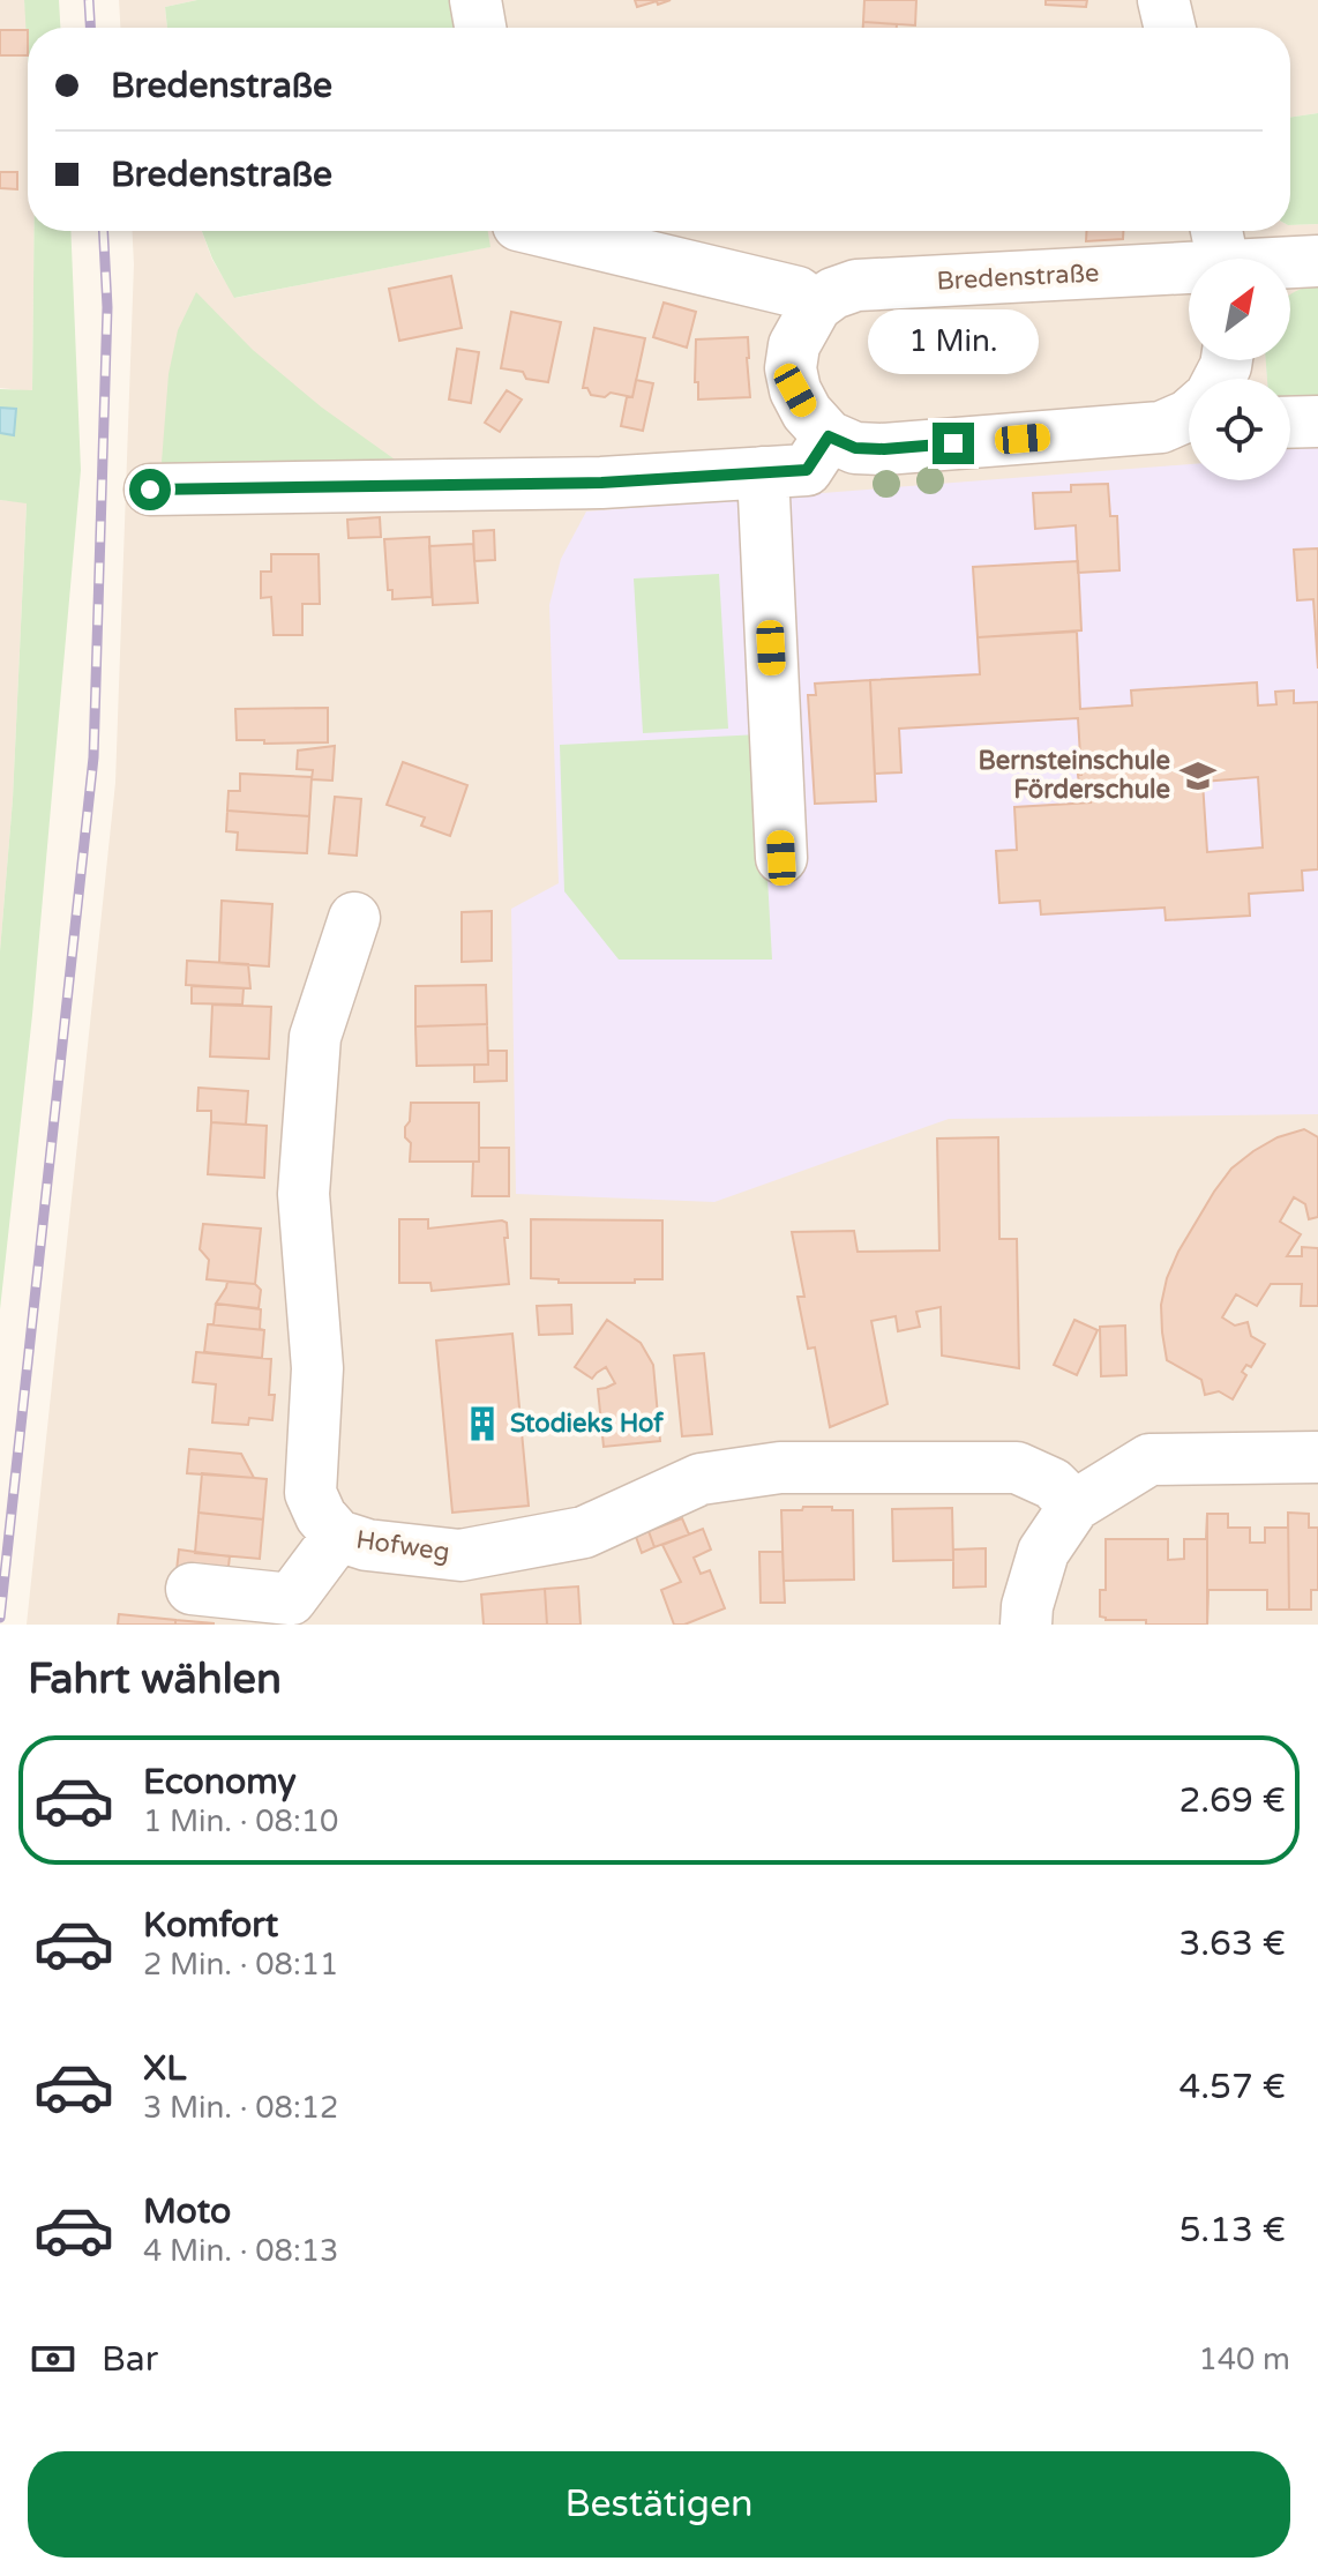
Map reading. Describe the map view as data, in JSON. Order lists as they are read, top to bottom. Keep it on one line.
{"streets":{"street":["Bredenstraße","Hofweg"]},"places":{"school or university":["Bernsteinschule Förderschule"],"building":["Stodieks Hof"]},"north":"top right","page":{"banner":["Bredenstraße","Bredenstraße"],"bubble":"1 Min.","heading":"Fahrt wählen","list":[{"name":"Economy","note":"1 Min. · 08:10","value":"2.69 €"},{"name":"Komfort","note":"2 Min. · 08:11","value":"3.63 €"},{"name":"XL","note":"3 Min. · 08:12","value":"4.57 €"},{"name":"Moto","note":"4 Min. · 08:13","value":"5.13 €"}],"pay":["Bar","140 m"],"buttons":"Bestätigen"}}
